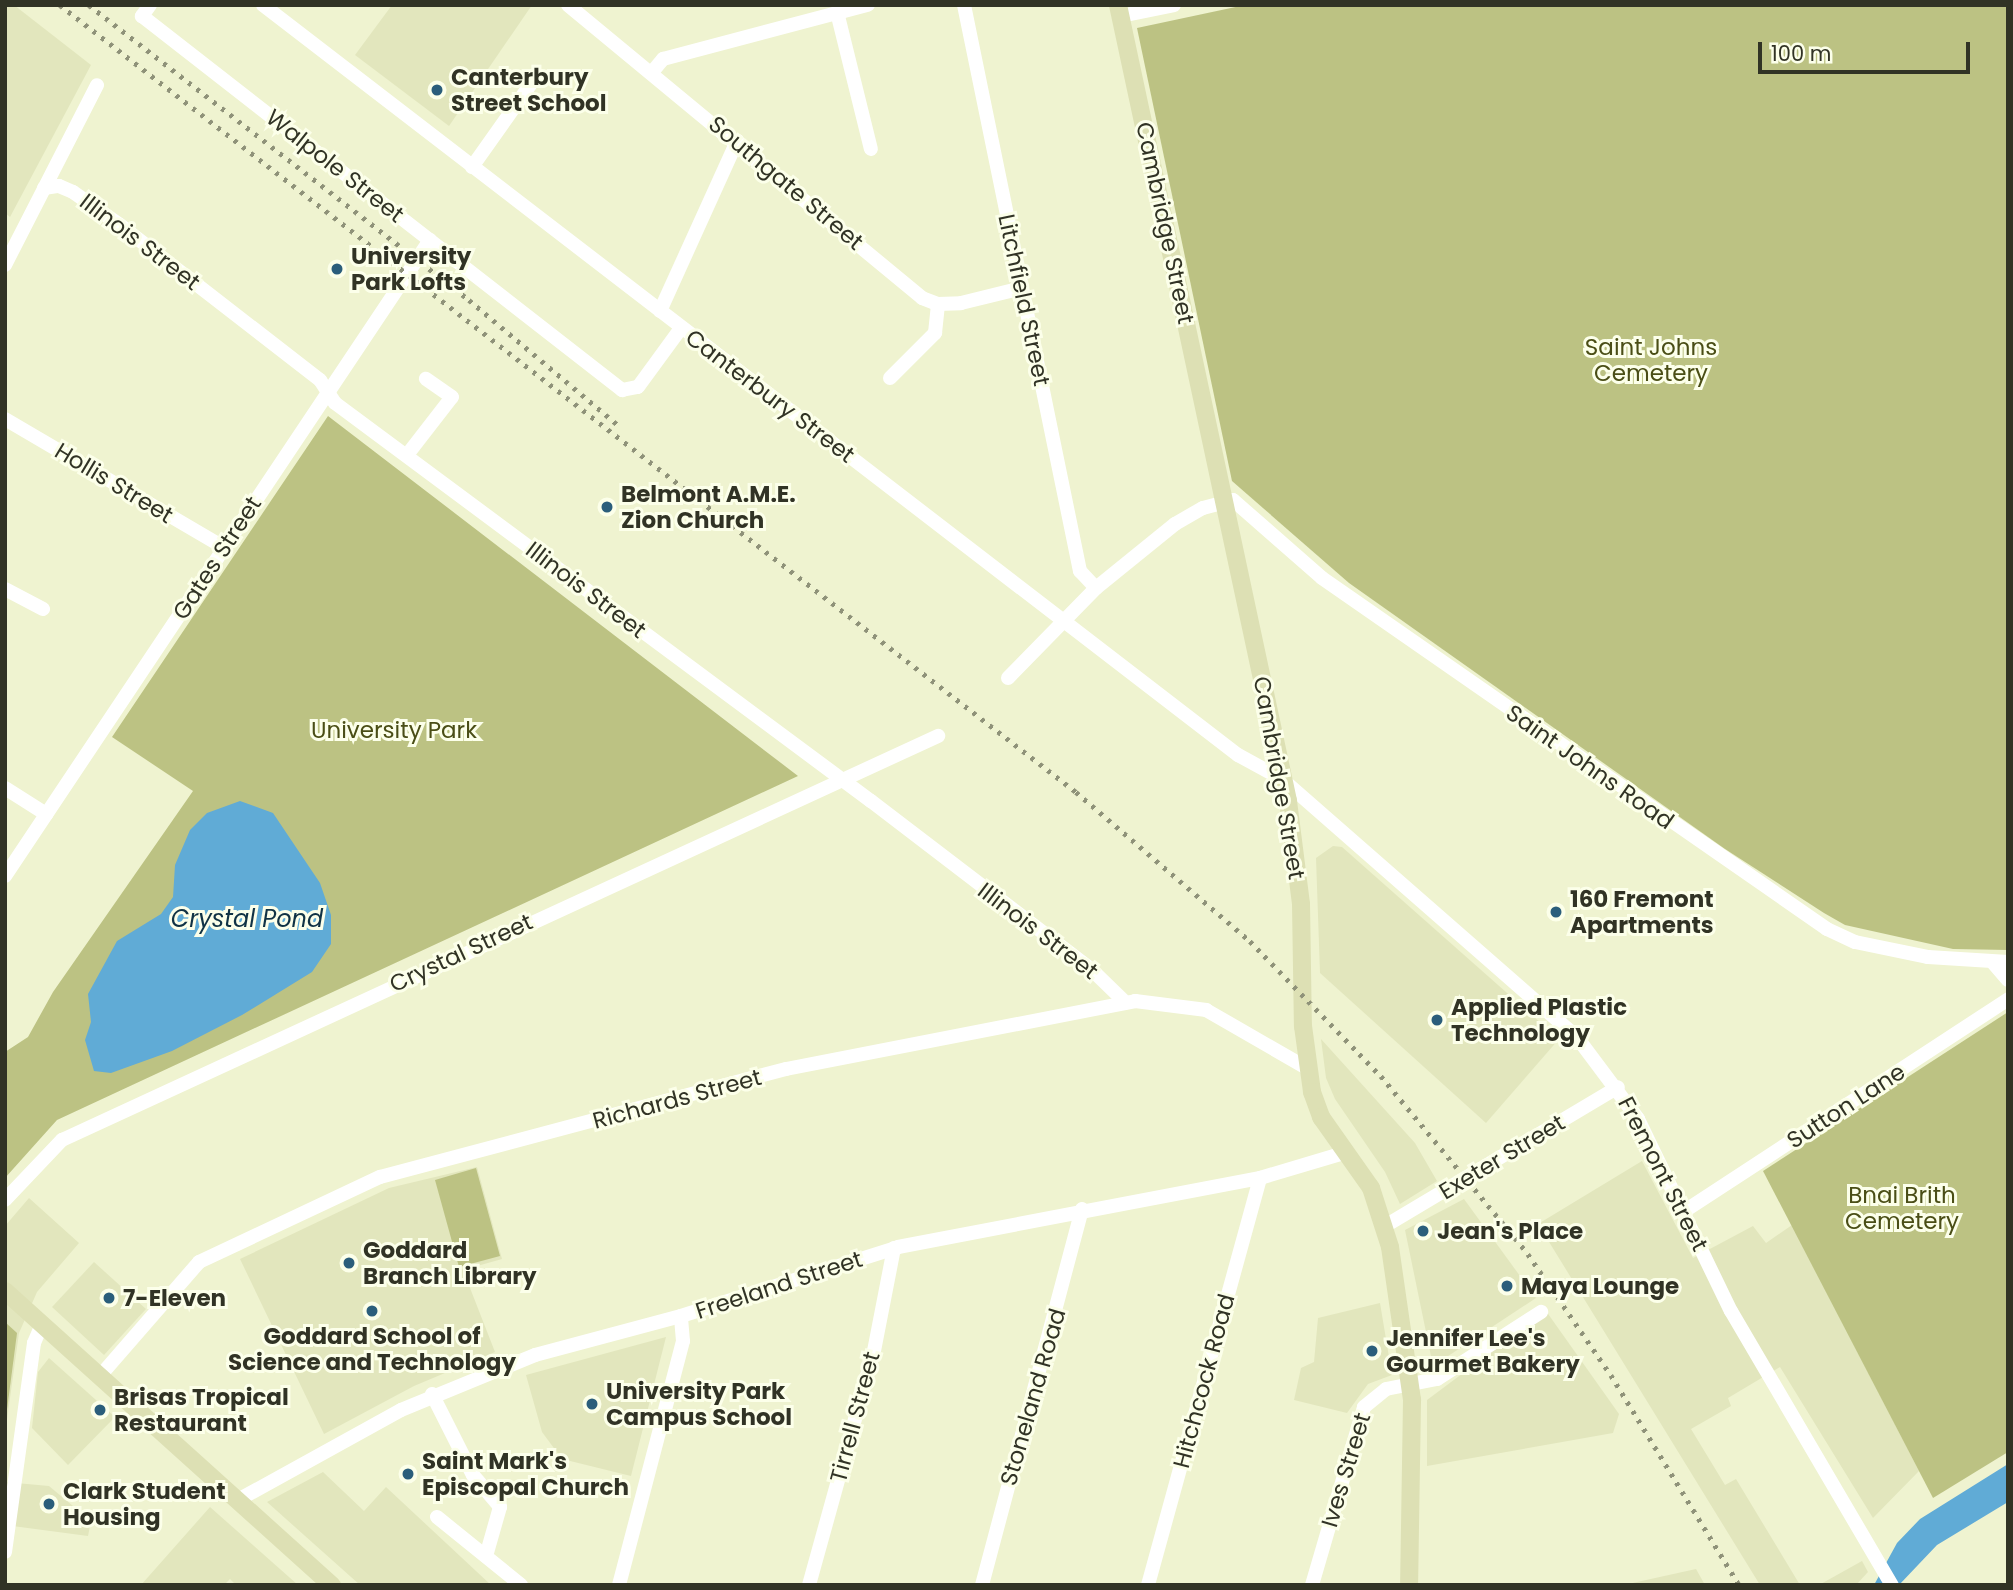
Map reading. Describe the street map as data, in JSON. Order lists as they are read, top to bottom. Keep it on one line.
{"streets":{"main road":["Cambridge Street"],"street":["Walpole Street","Southgate Street","Illinois Street","Litchfield Street","Canterbury Street","Hollis Street","Gates Street","Saint Johns Road","Crystal Street","Richards Street","Sutton Lane","Exeter Street","Fremont Street","Freeland Street","Hitchcock Road","Stoneland Road","Tirrell Street","Ives Street"]},"crossings":[["Walpole Street","Canterbury Street"],["Walpole Street","Gates Street"],["Cambridge Street","Canterbury Street"],["Cambridge Street","Saint Johns Road"],["Cambridge Street","Richards Street"],["Cambridge Street","Exeter Street"],["Cambridge Street","Fremont Street"],["Cambridge Street","Freeland Street"],["Cambridge Street","Ives Street"],["Illinois Street","Gates Street"],["Illinois Street","Crystal Street"],["Illinois Street","Richards Street"],["Canterbury Street","Fremont Street"],["Hollis Street","Gates Street"],["Sutton Lane","Fremont Street"],["Exeter Street","Fremont Street"],["Freeland Street","Hitchcock Road"],["Freeland Street","Stoneland Road"],["Freeland Street","Tirrell Street"]],"water":["Crystal Pond"],"parks":["Saint Johns Cemetery","University Park","Bnai Brith Cemetery"],"places":["Canterbury Street School","University Park Lofts","Belmont A.M.E. Zion Church","160 Fremont Apartments","Applied Plastic Technology","Jean's Place","Goddard Branch Library","Maya Lounge","7-Eleven","Goddard School of Science and Technology","Jennifer Lee's Gourmet Bakery","University Park Campus School","Brisas Tropical Restaurant","Saint Mark's Episcopal Church","Clark Student Housing"],"scale_bar":"100 m"}
